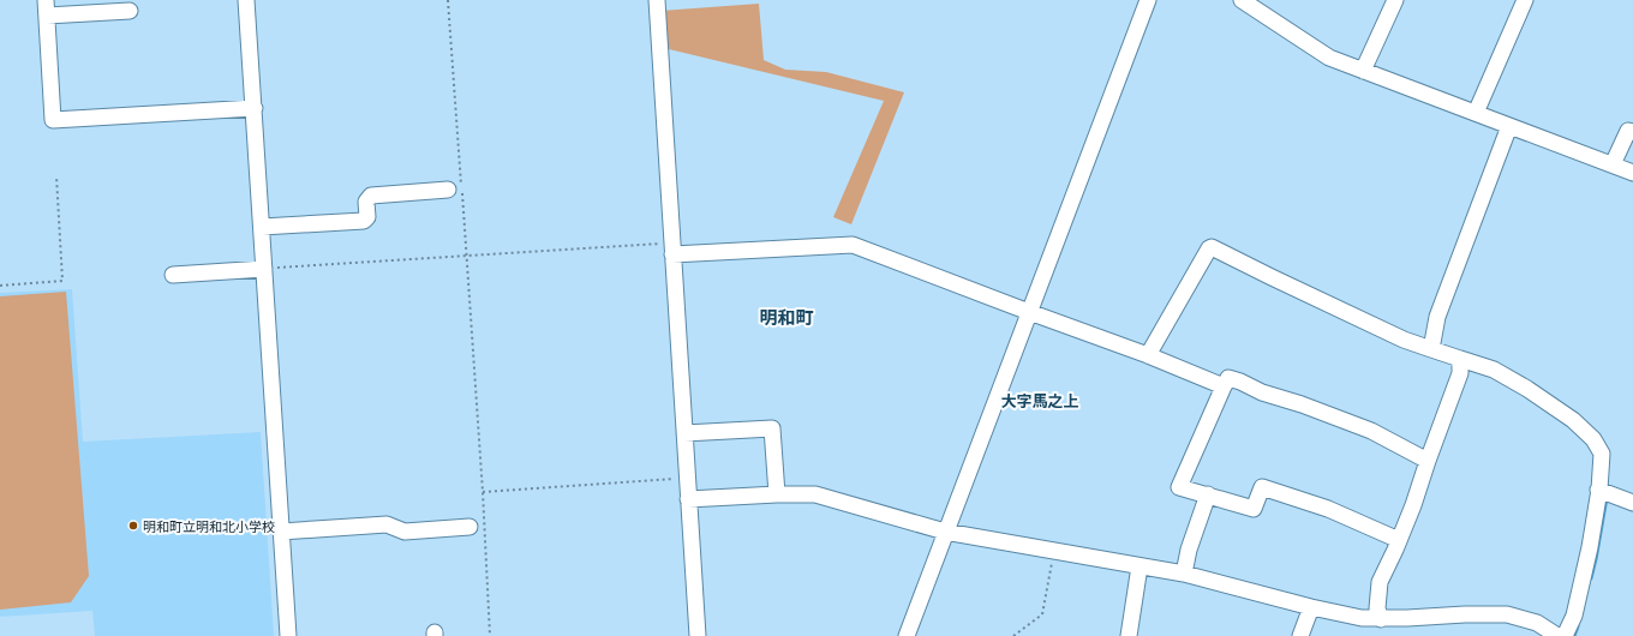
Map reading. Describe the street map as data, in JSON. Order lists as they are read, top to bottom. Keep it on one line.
{"districts":["明和町","大字馬之上"],"places":["明和町立明和北小学校"]}
